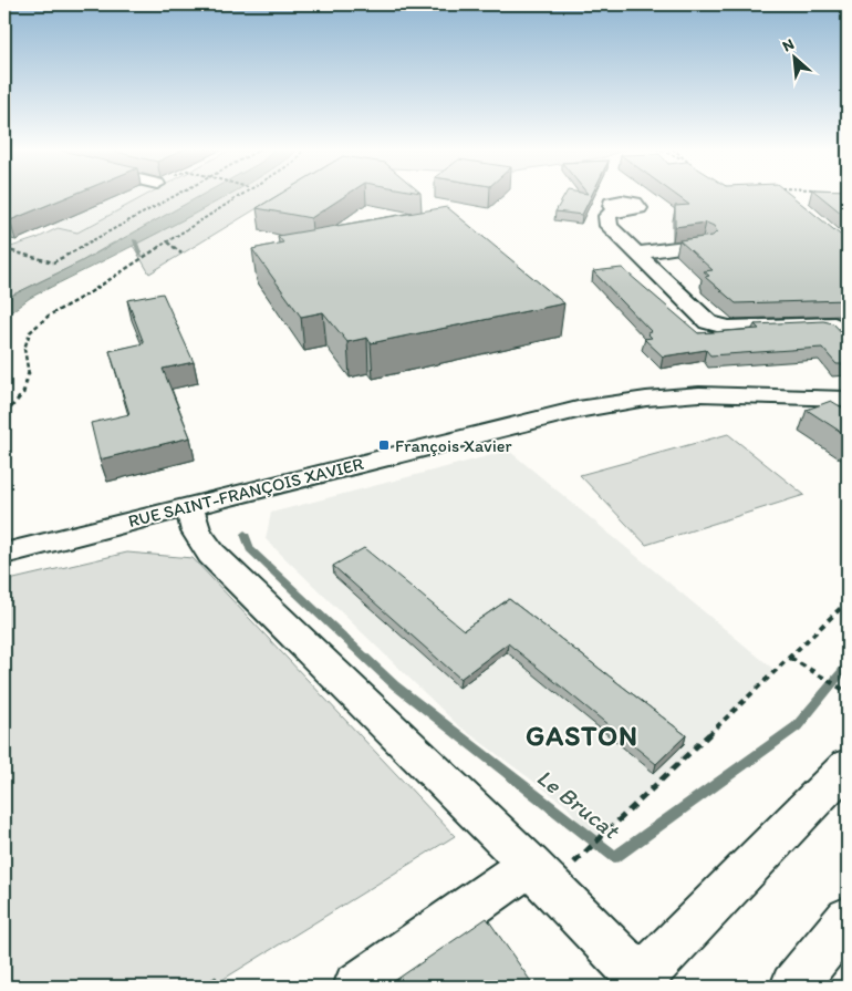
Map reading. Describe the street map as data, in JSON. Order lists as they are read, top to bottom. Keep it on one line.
{"streets":{"street":["RUE SAINT-FRANÇOIS XAVIER"]},"districts":["GASTON"],"water":["Le Brucat"],"places":{"transit":["François Xavier"]},"north":"top left"}
